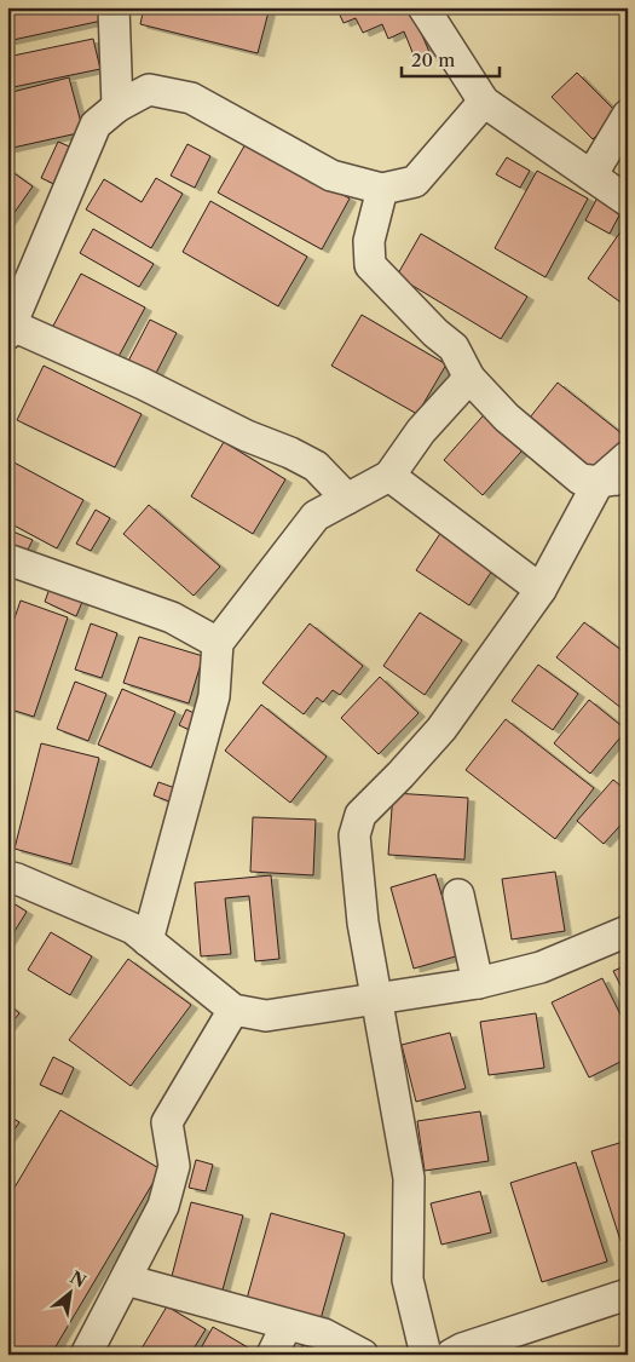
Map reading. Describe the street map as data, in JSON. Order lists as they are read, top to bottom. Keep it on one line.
{"scale_bar":"20 m","north":"top right"}
